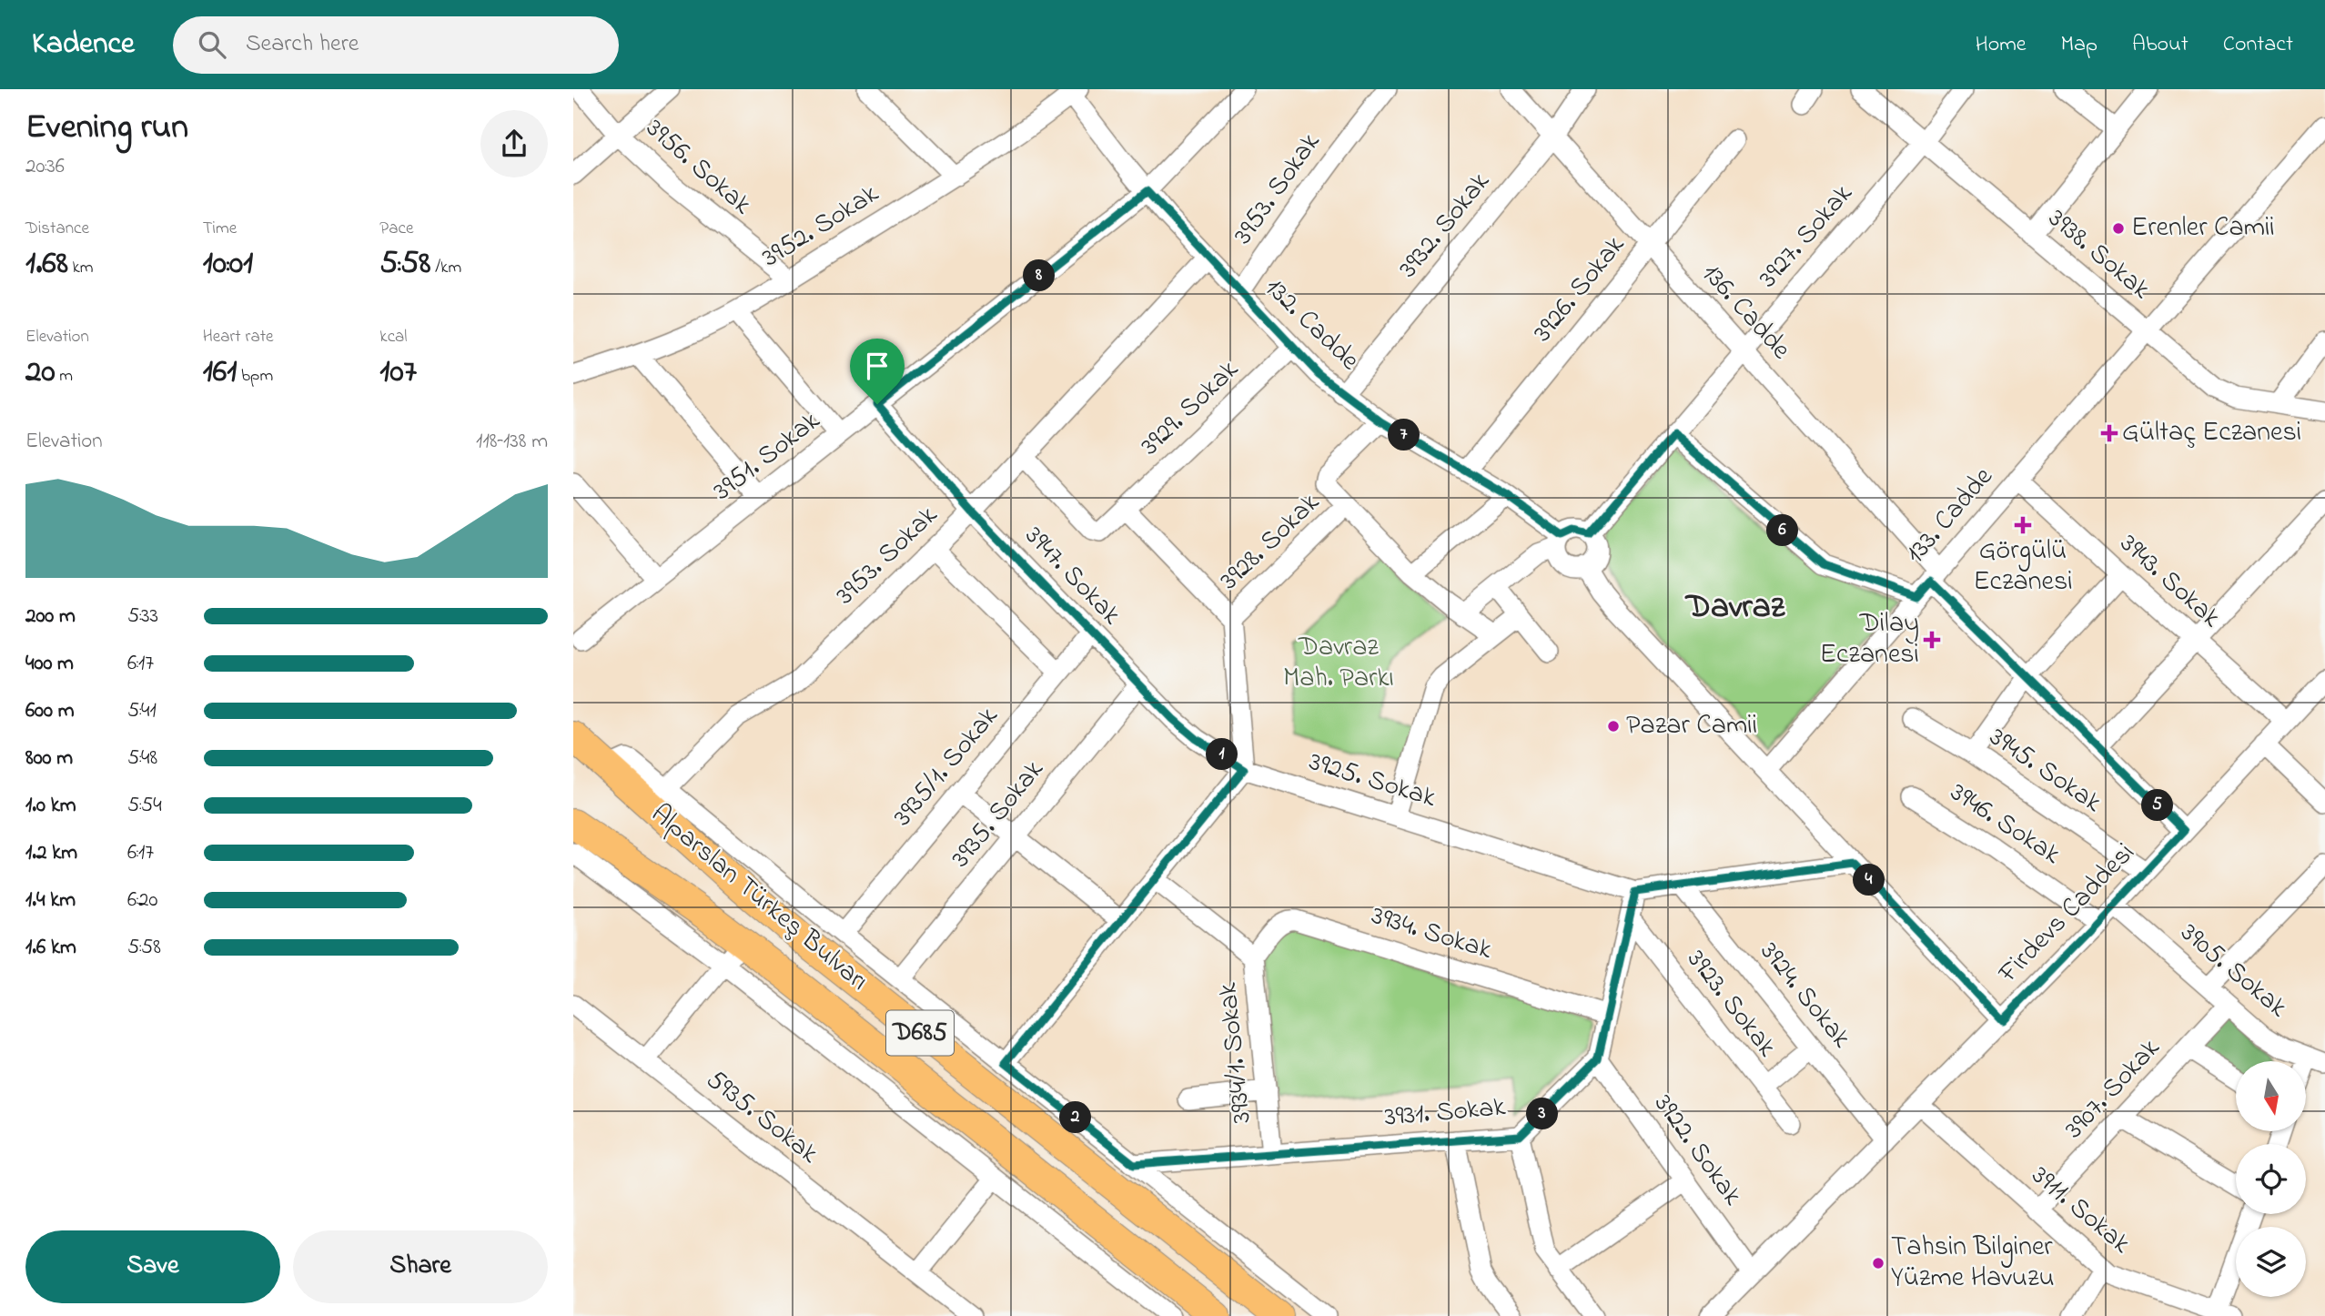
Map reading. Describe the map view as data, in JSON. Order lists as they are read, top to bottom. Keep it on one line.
{"streets":{"highway":["Alparslan Türkeş Bulvarı","D685"],"street":["3956. Sokak","3953. Sokak","3932. Sokak","3952. Sokak","3927. Sokak","3938. Sokak","3926. Sokak","136. Cadde","132. Cadde","3929. Sokak","3951. Sokak","133. Cadde","3928. Sokak","3947. Sokak","3943. Sokak","3935/1. Sokak","3945. Sokak","3925. Sokak","3935. Sokak","3946. Sokak","Firdevs Caddesi","3934. Sokak","3905. Sokak","3924. Sokak","3923. Sokak","3934/1. Sokak","3907. Sokak","3931. Sokak","5935. Sokak","3922. Sokak","3911. Sokak"]},"crossings":[["3956. Sokak","3952. Sokak"],["3953. Sokak","132. Cadde"],["3953. Sokak","3929. Sokak"],["3953. Sokak","3947. Sokak"],["3932. Sokak","136. Cadde"],["3932. Sokak","132. Cadde"],["3952. Sokak","132. Cadde"],["3927. Sokak","3938. Sokak"],["3927. Sokak","136. Cadde"],["3927. Sokak","132. Cadde"],["3938. Sokak","133. Cadde"],["3926. Sokak","136. Cadde"],["3926. Sokak","132. Cadde"],["136. Cadde","133. Cadde"],["136. Cadde","Firdevs Caddesi"],["132. Cadde","3929. Sokak"],["132. Cadde","3951. Sokak"],["132. Cadde","3928. Sokak"],["3951. Sokak","3947. Sokak"],["133. Cadde","3943. Sokak"],["3928. Sokak","3947. Sokak"],["3928. Sokak","3925. Sokak"],["3947. Sokak","3935/1. Sokak"],["3947. Sokak","3925. Sokak"],["3947. Sokak","3935. Sokak"],["3943. Sokak","Firdevs Caddesi"],["3945. Sokak","Firdevs Caddesi"],["3925. Sokak","3924. Sokak"],["3946. Sokak","Firdevs Caddesi"],["Firdevs Caddesi","3905. Sokak"],["Firdevs Caddesi","3924. Sokak"],["Firdevs Caddesi","3922. Sokak"],["Firdevs Caddesi","3911. Sokak"],["3934. Sokak","3934/1. Sokak"],["3905. Sokak","3907. Sokak"],["3934/1. Sokak","3931. Sokak"],["3907. Sokak","3911. Sokak"],["3931. Sokak","3922. Sokak"]],"districts":["Davraz"],"parks":["Davraz Mah. Parkı"],"places":{"other":["Erenler Camii","Pazar Camii","Tahsin Bilginer Yüzme Havuzu"],"health":["Gültaç Eczanesi","Görgülü Eczanesi","Dilay Eczanesi"]},"north":"bottom","page":{"header":"Kadence","search":"Search here","nav":["Home","Map","About","Contact"],"heading":["Evening run","20:36"],"stats":[["Distance","1.68 km"],["Time","10:01"],["Pace","5:58 /km"],["Elevation","20 m"],["Heart rate","161 bpm"],["kcal","107"]],"pins":["8","7","6","1","5","4","3","2"],"chart":["Elevation","118–138 m"],"list":[{"name":"200 m","note":"5:33"},{"name":"400 m","note":"6:17"},{"name":"600 m","note":"5:41"},{"name":"800 m","note":"5:48"},{"name":"1.0 km","note":"5:54"},{"name":"1.2 km","note":"6:17"},{"name":"1.4 km","note":"6:20"},{"name":"1.6 km","note":"5:58"}],"buttons":["Save","Share"]}}
